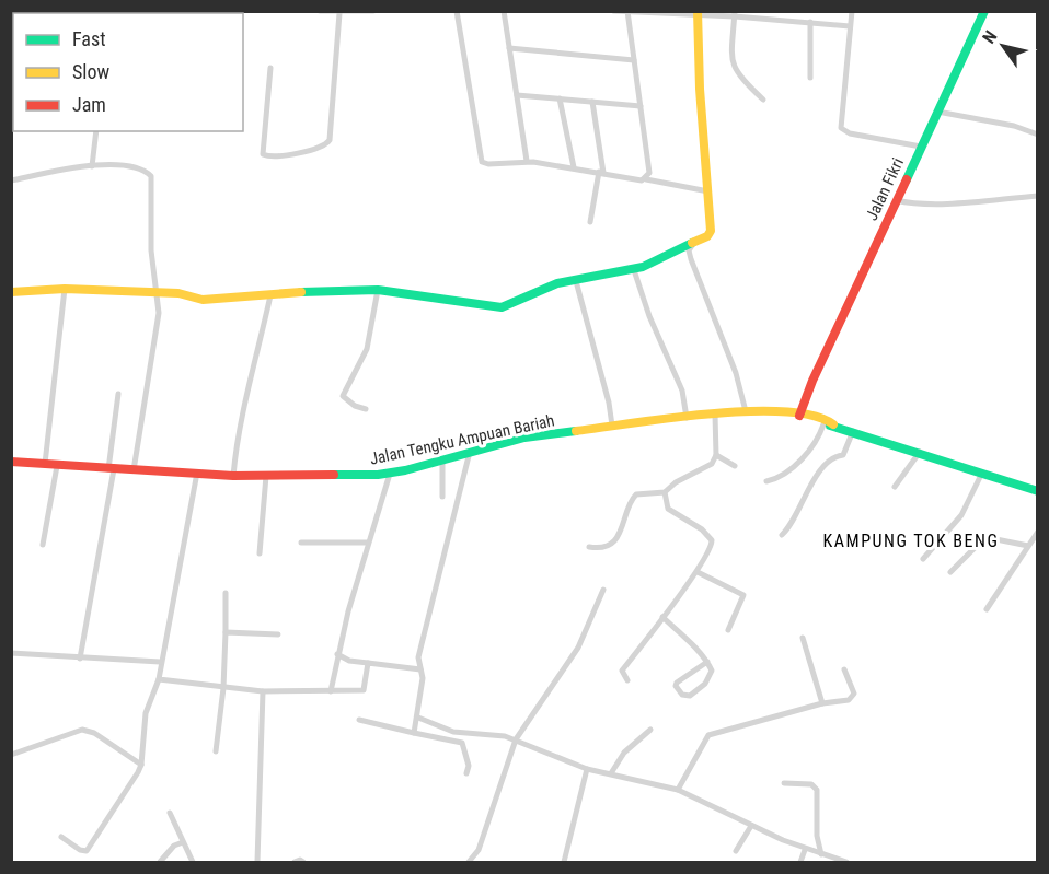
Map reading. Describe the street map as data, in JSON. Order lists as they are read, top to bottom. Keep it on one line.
{"streets":{"street":["Jalan Fikri","Jalan Tengku Ampuan Bariah"]},"crossings":[["Jalan Fikri","Jalan Tengku Ampuan Bariah"]],"districts":["KAMPUNG TOK BENG"],"legend":["Fast","Slow","Jam"],"north":"top left"}
